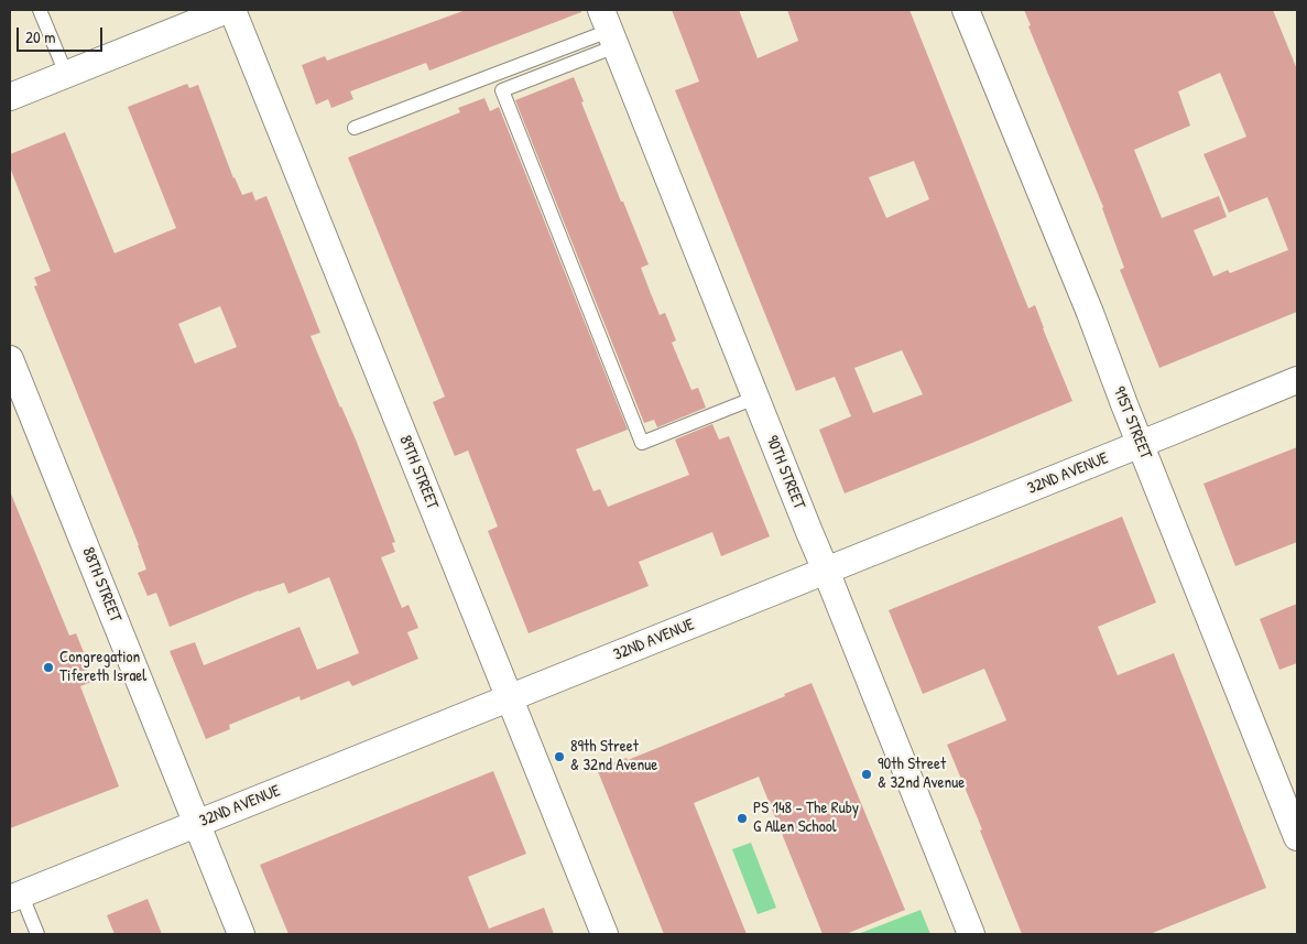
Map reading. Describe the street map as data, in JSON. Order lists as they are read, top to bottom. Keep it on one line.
{"streets":{"street":["91ST STREET","89TH STREET","90TH STREET","32ND AVENUE","88TH STREET"]},"crossings":[["91ST STREET","32ND AVENUE"],["89TH STREET","32ND AVENUE"],["90TH STREET","32ND AVENUE"],["32ND AVENUE","88TH STREET"]],"places":["Congregation Tifereth Israel","89th Street & 32nd Avenue","90th Street & 32nd Avenue","PS 148 - The Ruby G Allen School"],"scale_bar":"20 m"}
